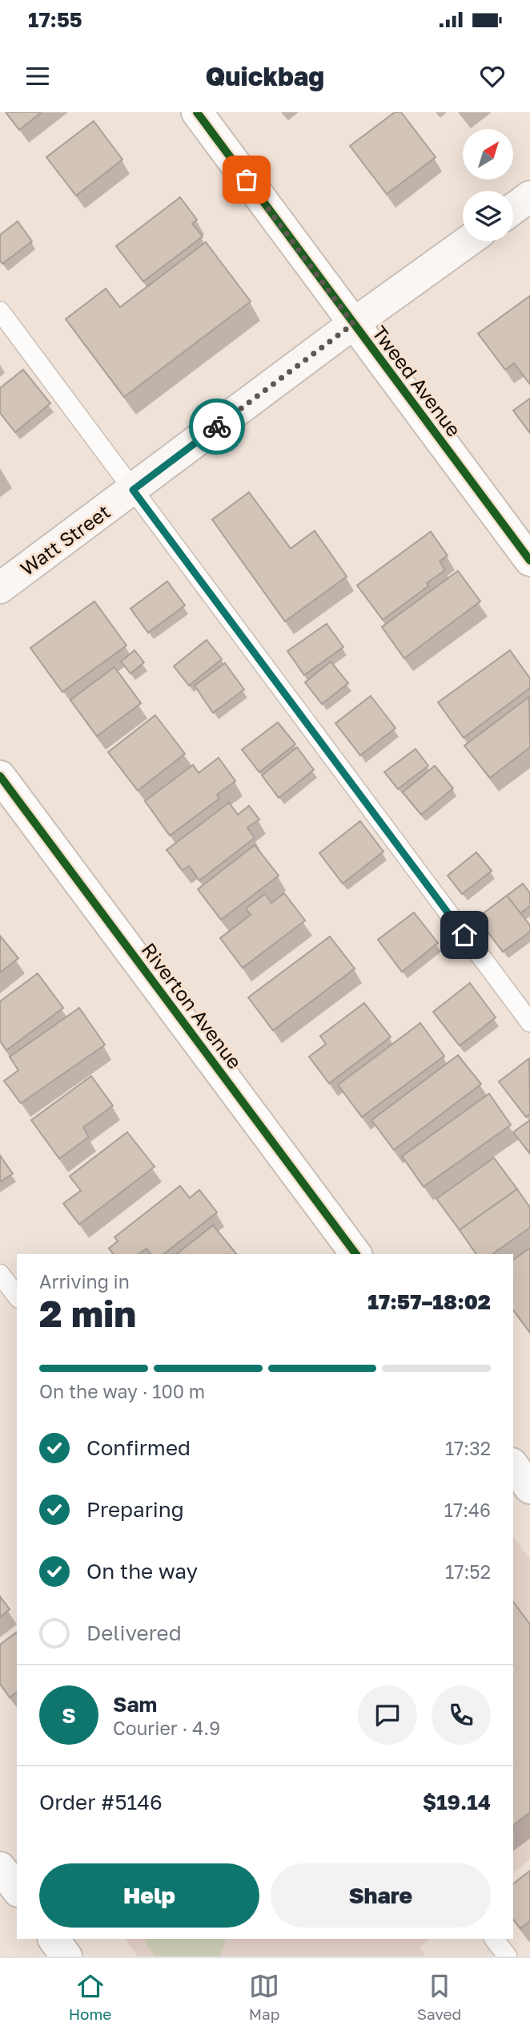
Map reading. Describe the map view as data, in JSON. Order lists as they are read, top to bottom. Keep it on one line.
{"streets":{"main road":["Watt Street"],"street":["Tweed Avenue","Riverton Avenue"]},"crossings":[["Tweed Avenue","Watt Street"]],"north":"top right","page":{"status":"17:55","header":"Quickbag","heading":["2 min","Arriving in","17:57–18:02"],"panel":["Sam","Courier · 4.9","Order #5146","$19.14"],"bar":"On the way · 100 m","list":[["Confirmed","17:32"],["Preparing","17:46"],["On the way","17:52"],"Delivered"],"round":"S","buttons":["Help","Share"],"tabs":["Home","Map","Saved"]}}
